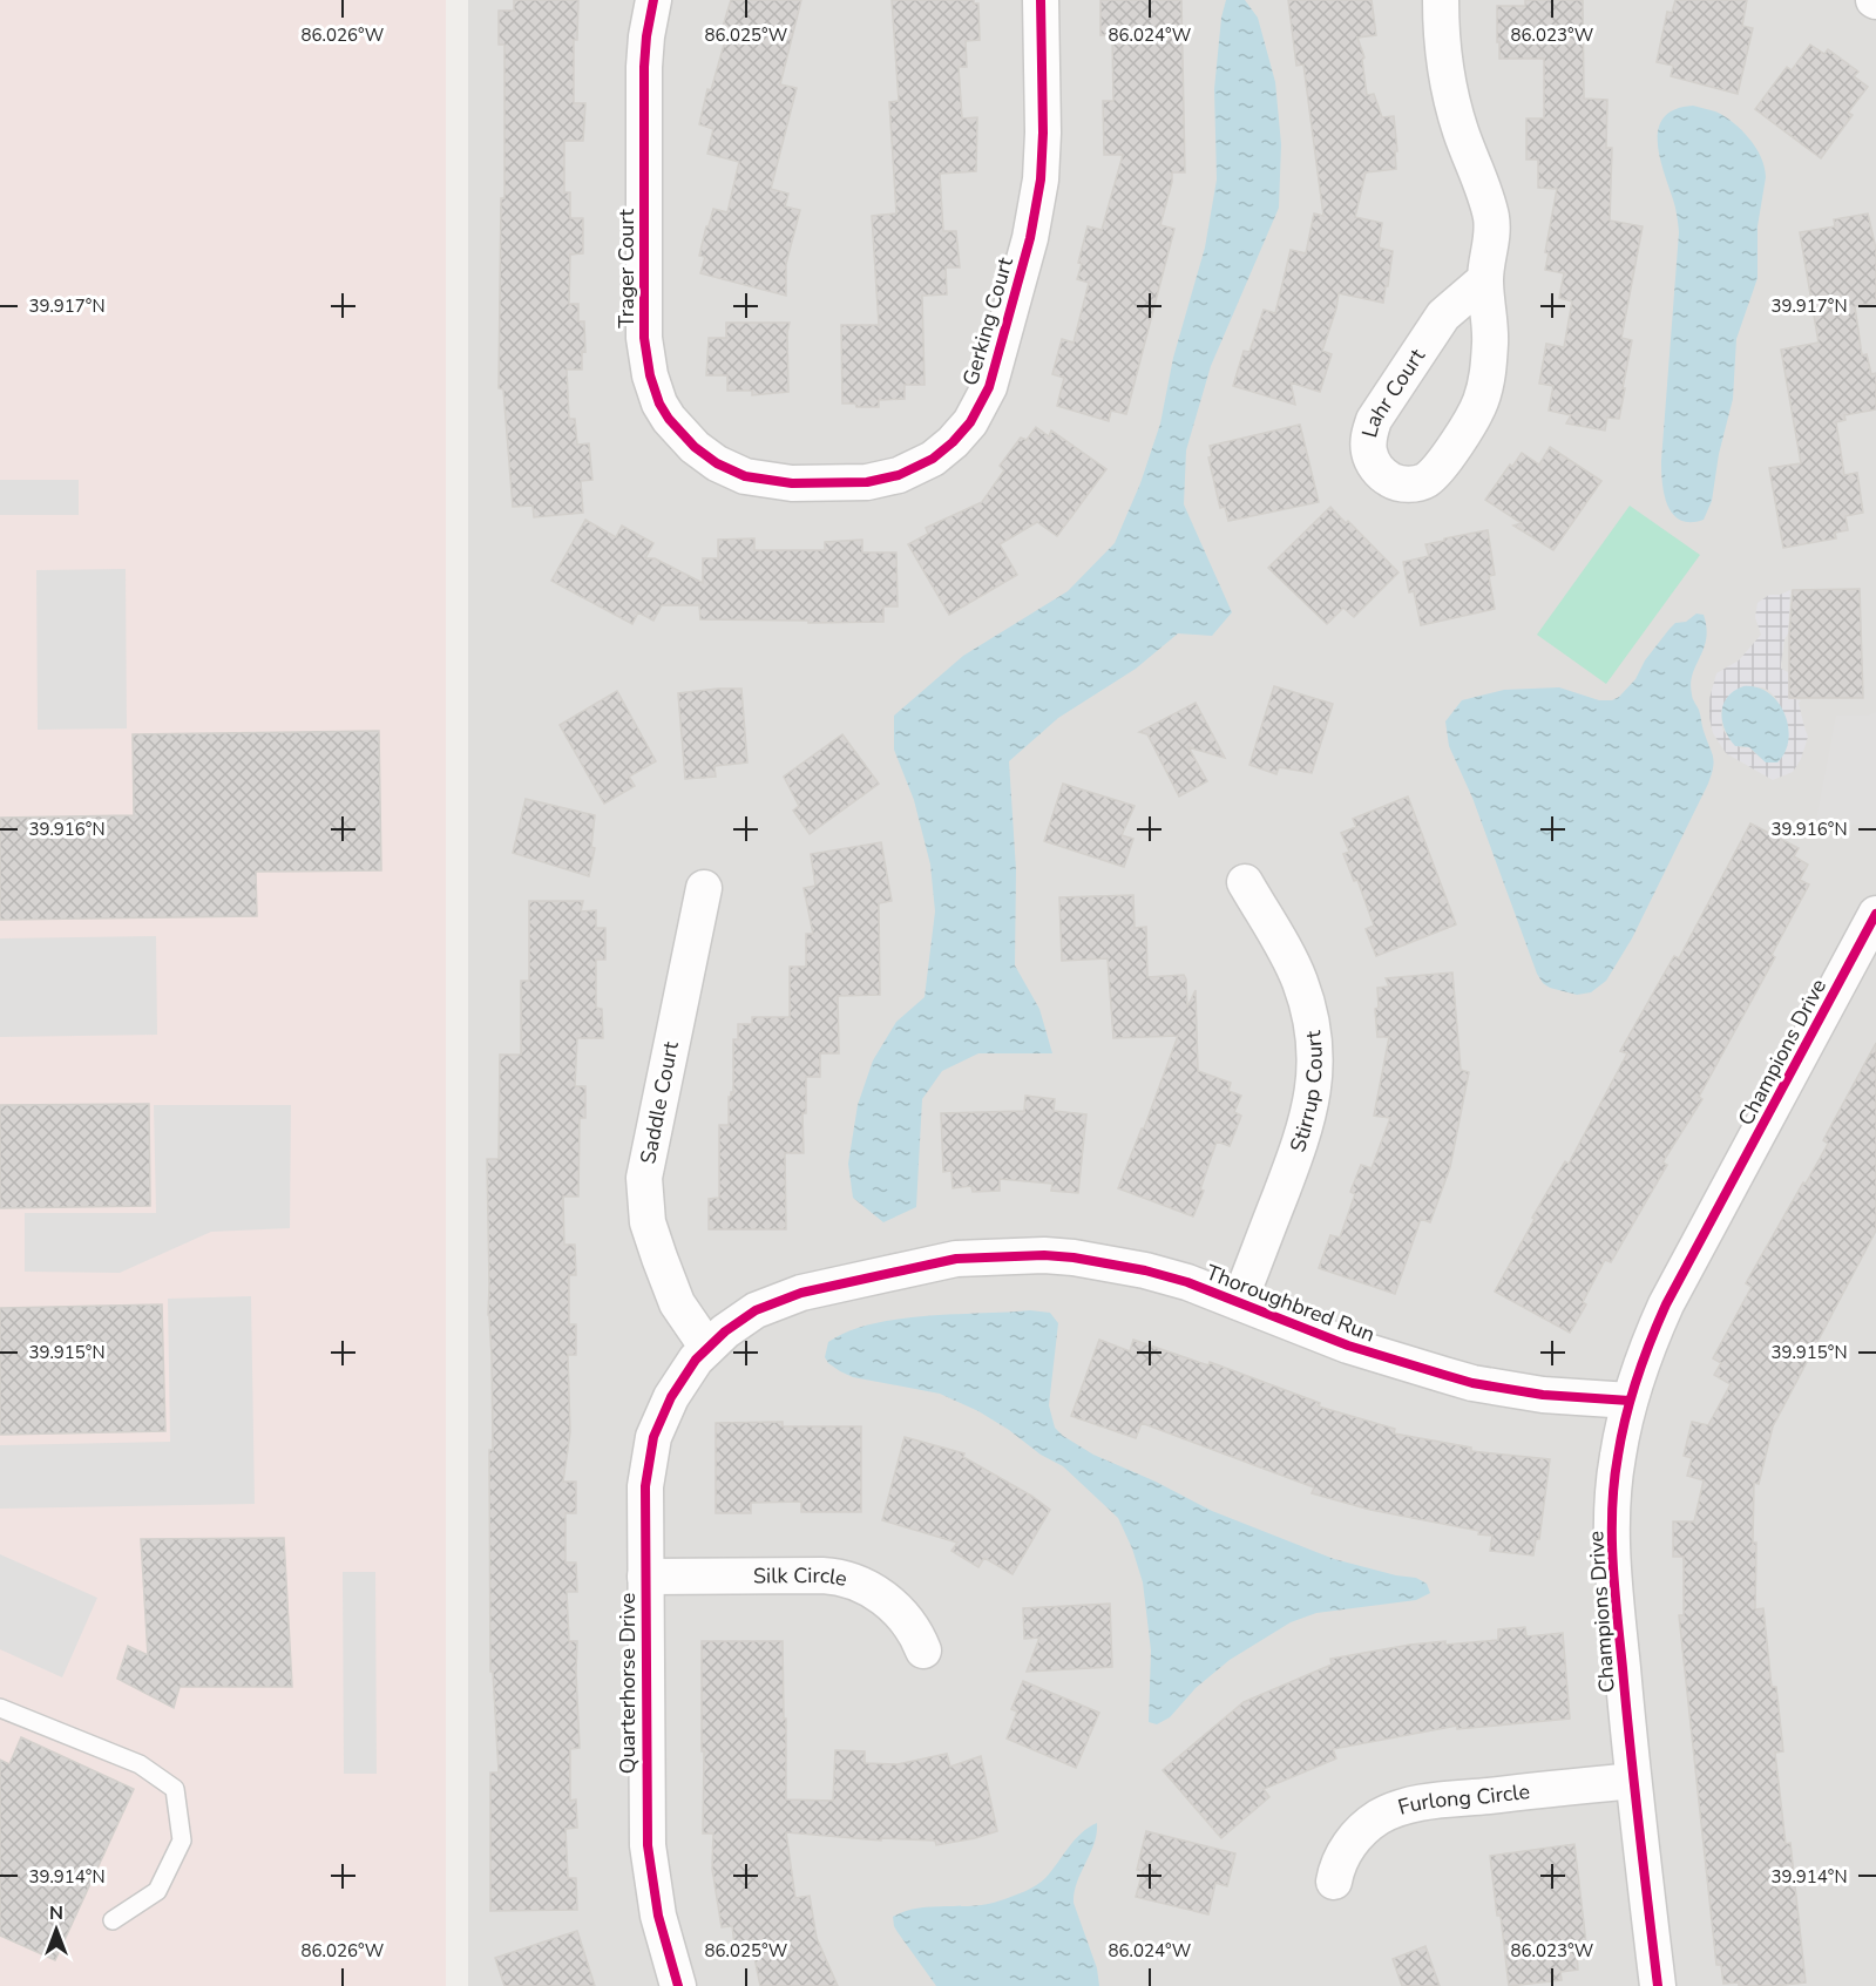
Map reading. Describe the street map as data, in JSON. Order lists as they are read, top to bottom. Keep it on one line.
{"streets":{"street":["Trager Court","Gerking Court","Lahr Court","Champions Drive","Stirrup Court","Saddle Court","Thoroughbred Run","Silk Circle","Quarterhorse Drive","Furlong Circle"]},"crossings":[["Trager Court","Gerking Court"],["Champions Drive","Thoroughbred Run"],["Champions Drive","Furlong Circle"],["Stirrup Court","Thoroughbred Run"],["Saddle Court","Thoroughbred Run"],["Thoroughbred Run","Quarterhorse Drive"],["Silk Circle","Quarterhorse Drive"]],"north":"top","coordinates":["86.026°W","86.025°W","86.024°W","86.023°W","39.917°N","39.916°N","39.915°N","39.914°N"]}
